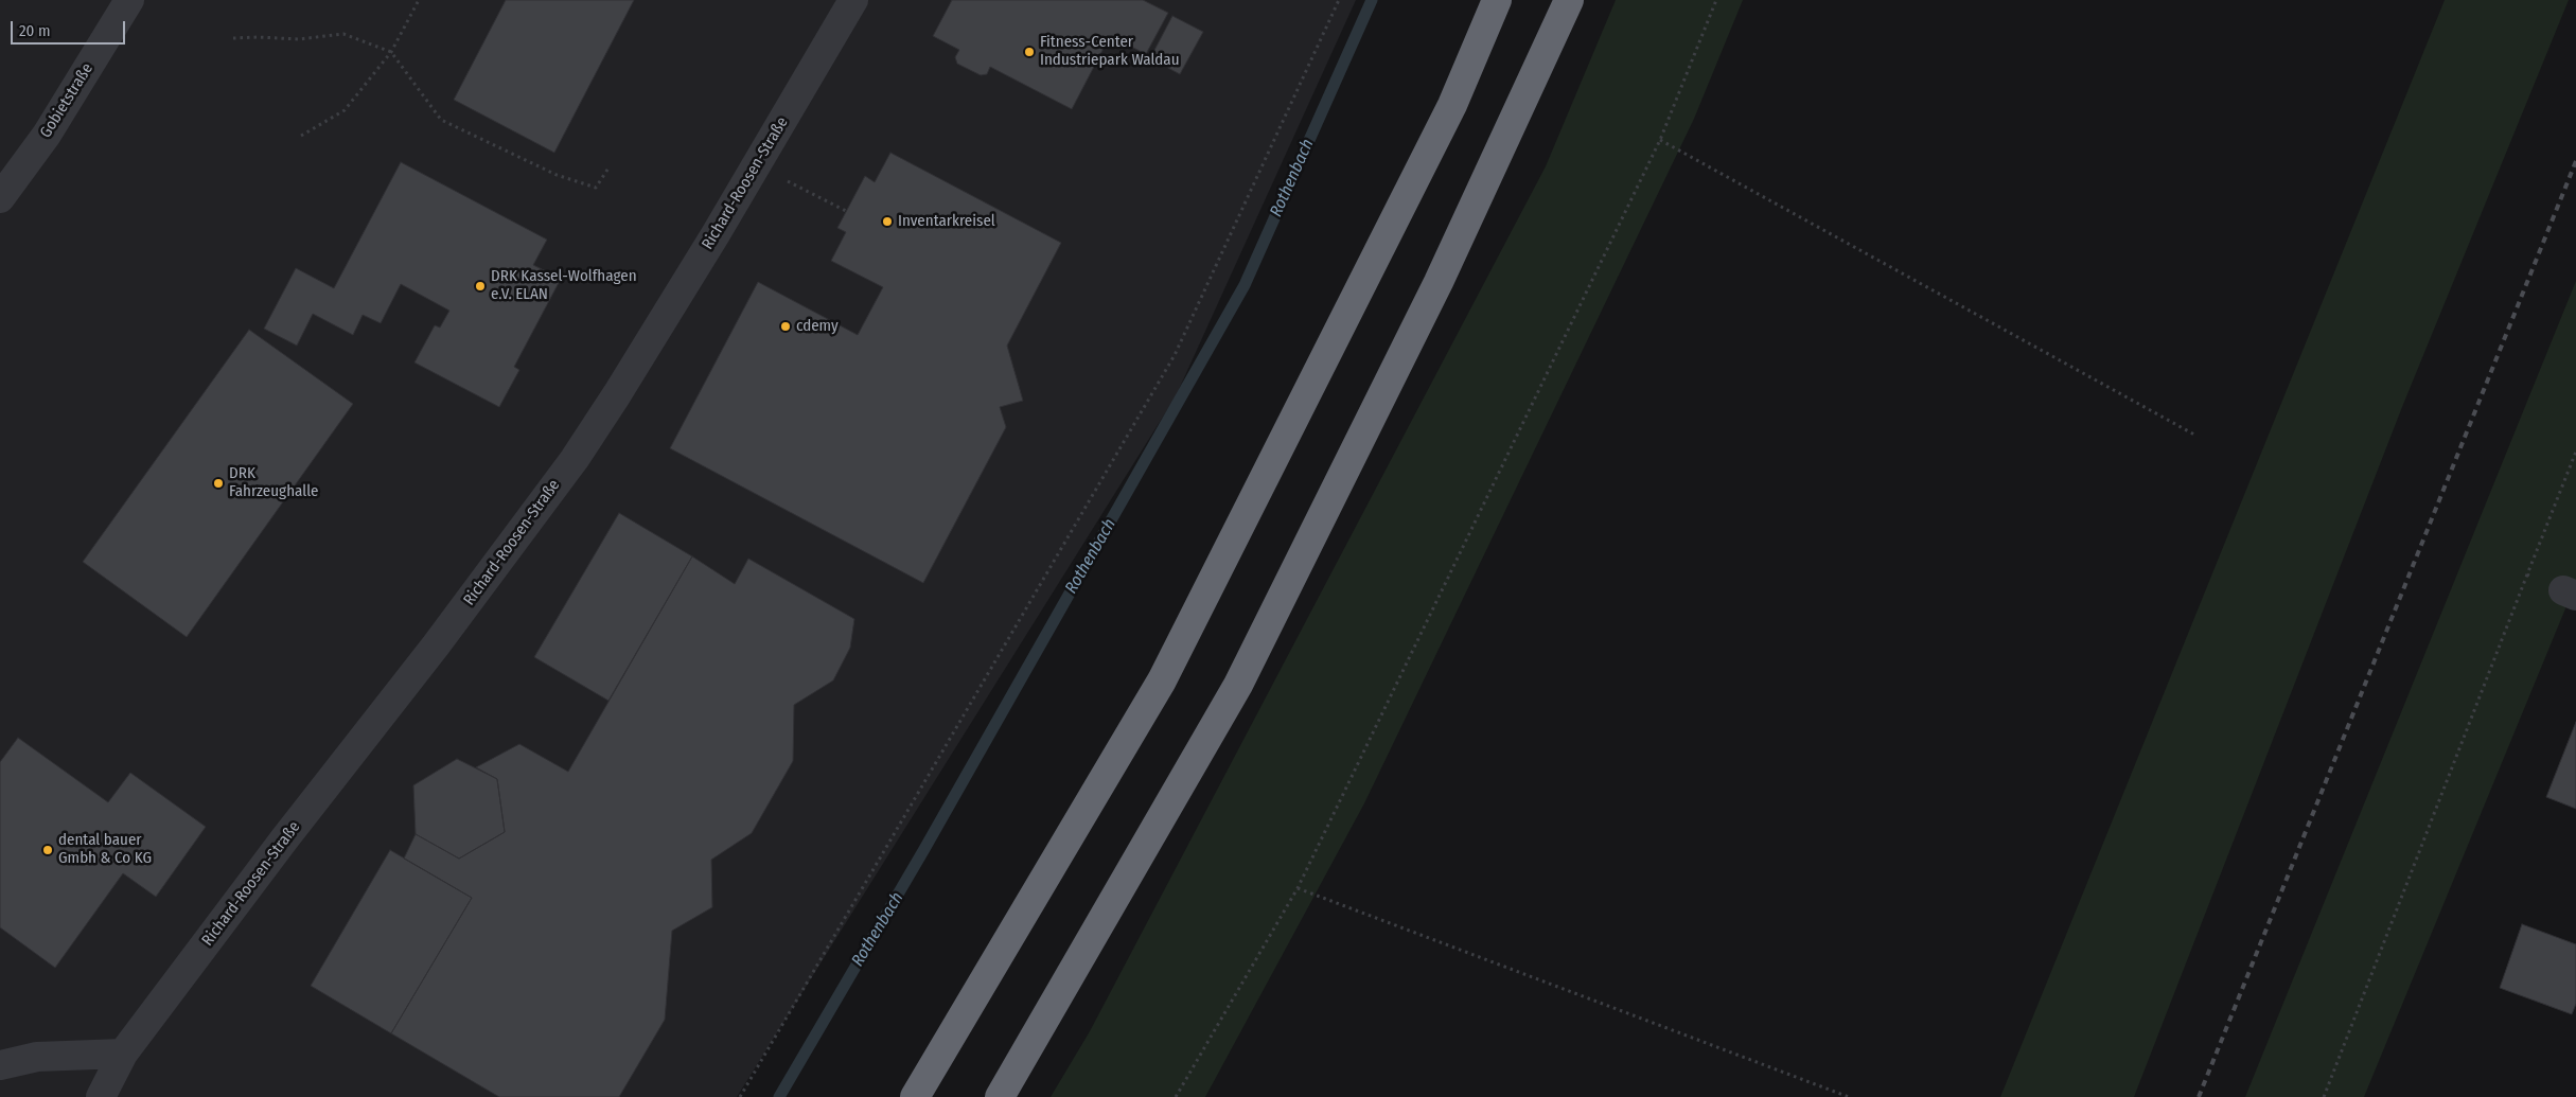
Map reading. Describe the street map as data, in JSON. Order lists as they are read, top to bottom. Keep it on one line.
{"streets":{"street":["Gobietstraße","Richard-Roosen-Straße"]},"water":["Rothenbach"],"places":["Fitness-Center Industriepark Waldau","Inventarkreisel","DRK Kassel-Wolfhagen e.V. ELAN","cdemy","DRK Fahrzeughalle","dental bauer Gmbh & Co KG"],"scale_bar":"20 m"}
